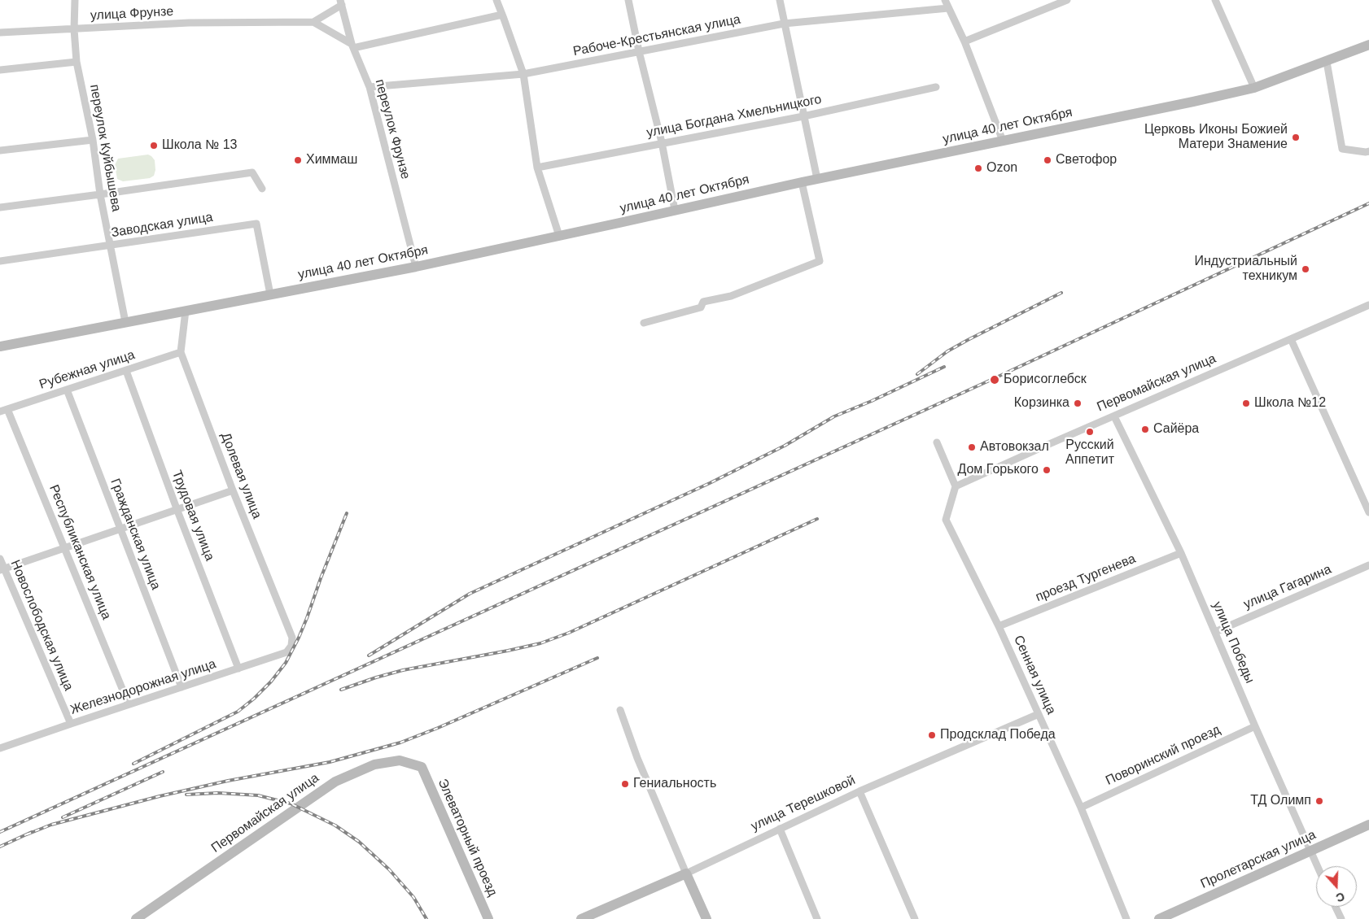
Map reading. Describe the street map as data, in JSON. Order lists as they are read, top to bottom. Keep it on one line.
{"streets":{"street":["улица Фрунзе","Рабоче-Крестьянская улица","улица Богдана Хмельницкого","улица 40 лет Октября","переулок Фрунзе","переулок Куйбышева","Заводская улица","Рубежная улица","Первомайская улица","Долевая улица","Трудовая улица","Гражданская улица","Республиканская улица","проезд Тургенева","улица Гагарина","Новослободская улица","улица Победы","Сенная улица","Железнодорожная улица","Поворинский проезд","улица Терешковой","Элеваторный проезд","Пролетарская улица"]},"crossings":[["улица Фрунзе","переулок Куйбышева"],["Рабоче-Крестьянская улица","переулок Фрунзе"],["улица 40 лет Октября","переулок Фрунзе"],["улица 40 лет Октября","переулок Куйбышева"],["улица 40 лет Октября","Заводская улица"],["улица 40 лет Октября","Долевая улица"],["переулок Куйбышева","Заводская улица"],["Рубежная улица","Долевая улица"],["Рубежная улица","Трудовая улица"],["Рубежная улица","Гражданская улица"],["Рубежная улица","Республиканская улица"],["Первомайская улица","улица Победы"],["Первомайская улица","Сенная улица"],["Первомайская улица","Элеваторный проезд"],["Долевая улица","Железнодорожная улица"],["Трудовая улица","Железнодорожная улица"],["Гражданская улица","Железнодорожная улица"],["Республиканская улица","Железнодорожная улица"],["проезд Тургенева","улица Победы"],["проезд Тургенева","Сенная улица"],["улица Гагарина","улица Победы"],["Новослободская улица","Железнодорожная улица"],["улица Победы","Поворинский проезд"],["улица Победы","Пролетарская улица"],["Сенная улица","Поворинский проезд"],["Сенная улица","улица Терешковой"]],"places":["Церковь Иконы Божией Матери Знамение","Школа № 13","Химмаш","Светофор","Ozon","Индустриальный техникум","Борисоглебск","Корзинка","Школа №12","Сайёра","Русский Аппетит","Автовокзал","Дом Горького","Продсклад Победа","Гениальность","ТД Олимп"],"north":"bottom"}
